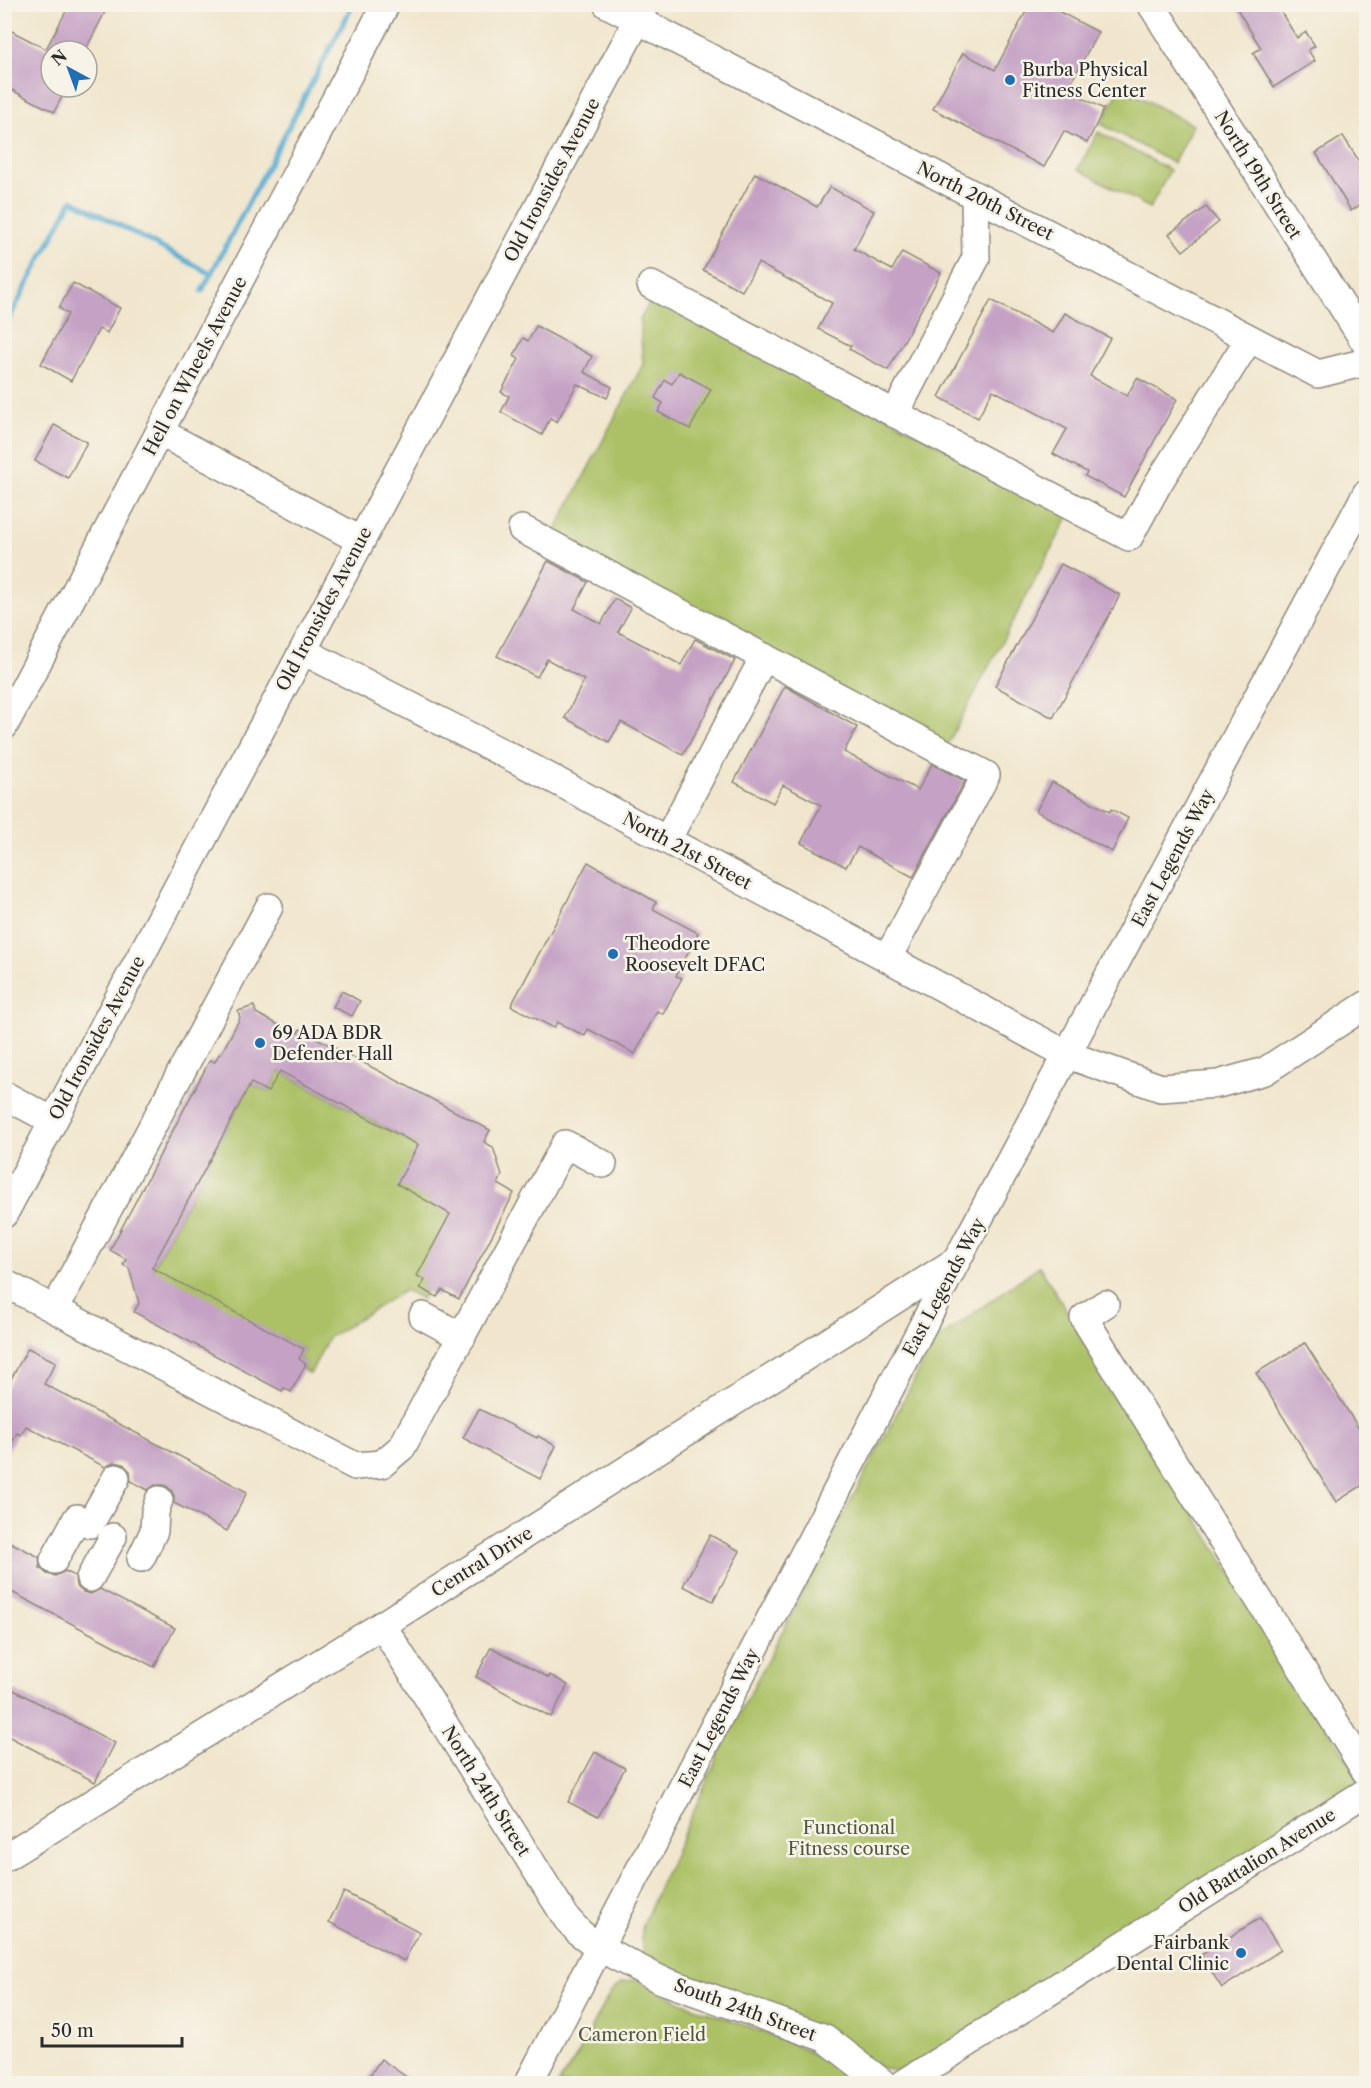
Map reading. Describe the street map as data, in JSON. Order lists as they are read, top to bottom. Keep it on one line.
{"streets":{"street":["North 19th Street","Old Ironsides Avenue","North 20th Street","Hell on Wheels Avenue","North 21st Street","East Legends Way","Central Drive","North 24th Street","Old Battalion Avenue","South 24th Street"]},"crossings":[["Old Ironsides Avenue","North 20th Street"],["Old Ironsides Avenue","North 21st Street"],["North 21st Street","East Legends Way"],["East Legends Way","Central Drive"],["East Legends Way","North 24th Street"],["East Legends Way","South 24th Street"],["Central Drive","North 24th Street"],["North 24th Street","South 24th Street"]],"parks":["Functional Fitness course","Cameron Field"],"places":["Burba Physical Fitness Center","Theodore Roosevelt DFAC","69 ADA BDR Defender Hall","Fairbank Dental Clinic"],"scale_bar":"50 m","north":"top left"}
